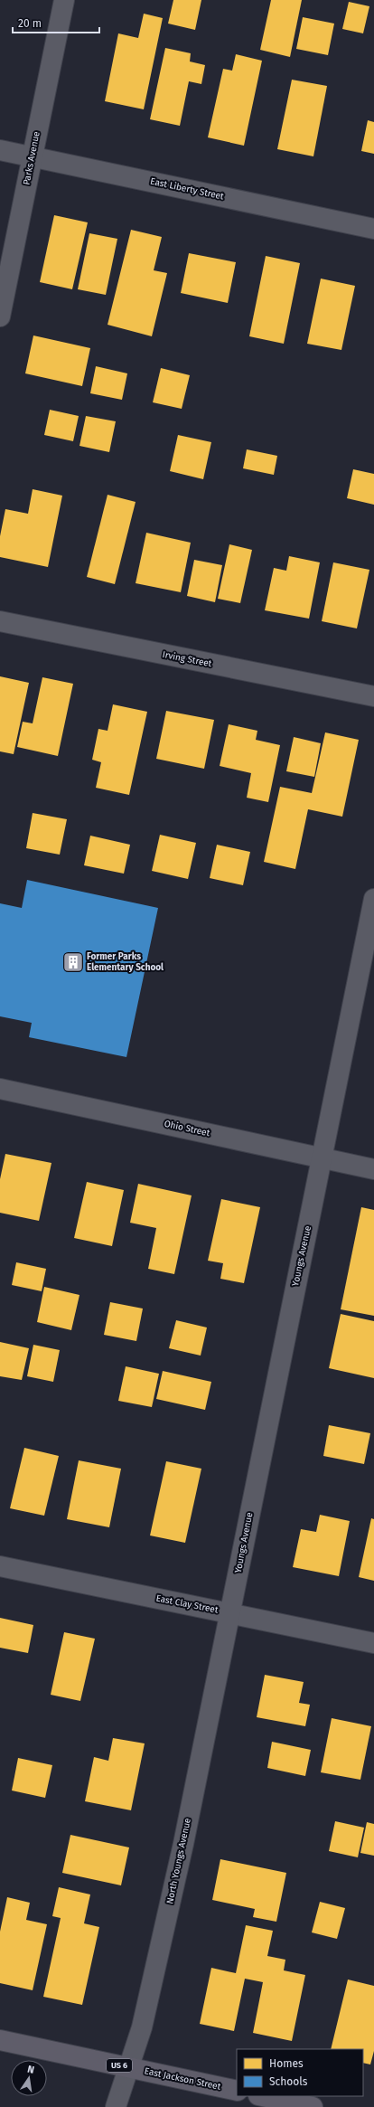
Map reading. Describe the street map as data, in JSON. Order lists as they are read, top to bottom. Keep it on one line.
{"streets":{"main road":["US 6","East Jackson Street"],"street":["Parks Avenue","East Liberty Street","Irving Street","Ohio Street","Youngs Avenue","East Clay Street","North Youngs Avenue"]},"crossings":[["Parks Avenue","East Liberty Street"],["Ohio Street","Youngs Avenue"],["Youngs Avenue","East Clay Street"],["Youngs Avenue","North Youngs Avenue"],["East Clay Street","North Youngs Avenue"],["North Youngs Avenue","East Jackson Street"]],"places":{"building":["Former Parks Elementary School"]},"legend":["Homes","Schools"],"scale_bar":"20 m","north":"top"}
